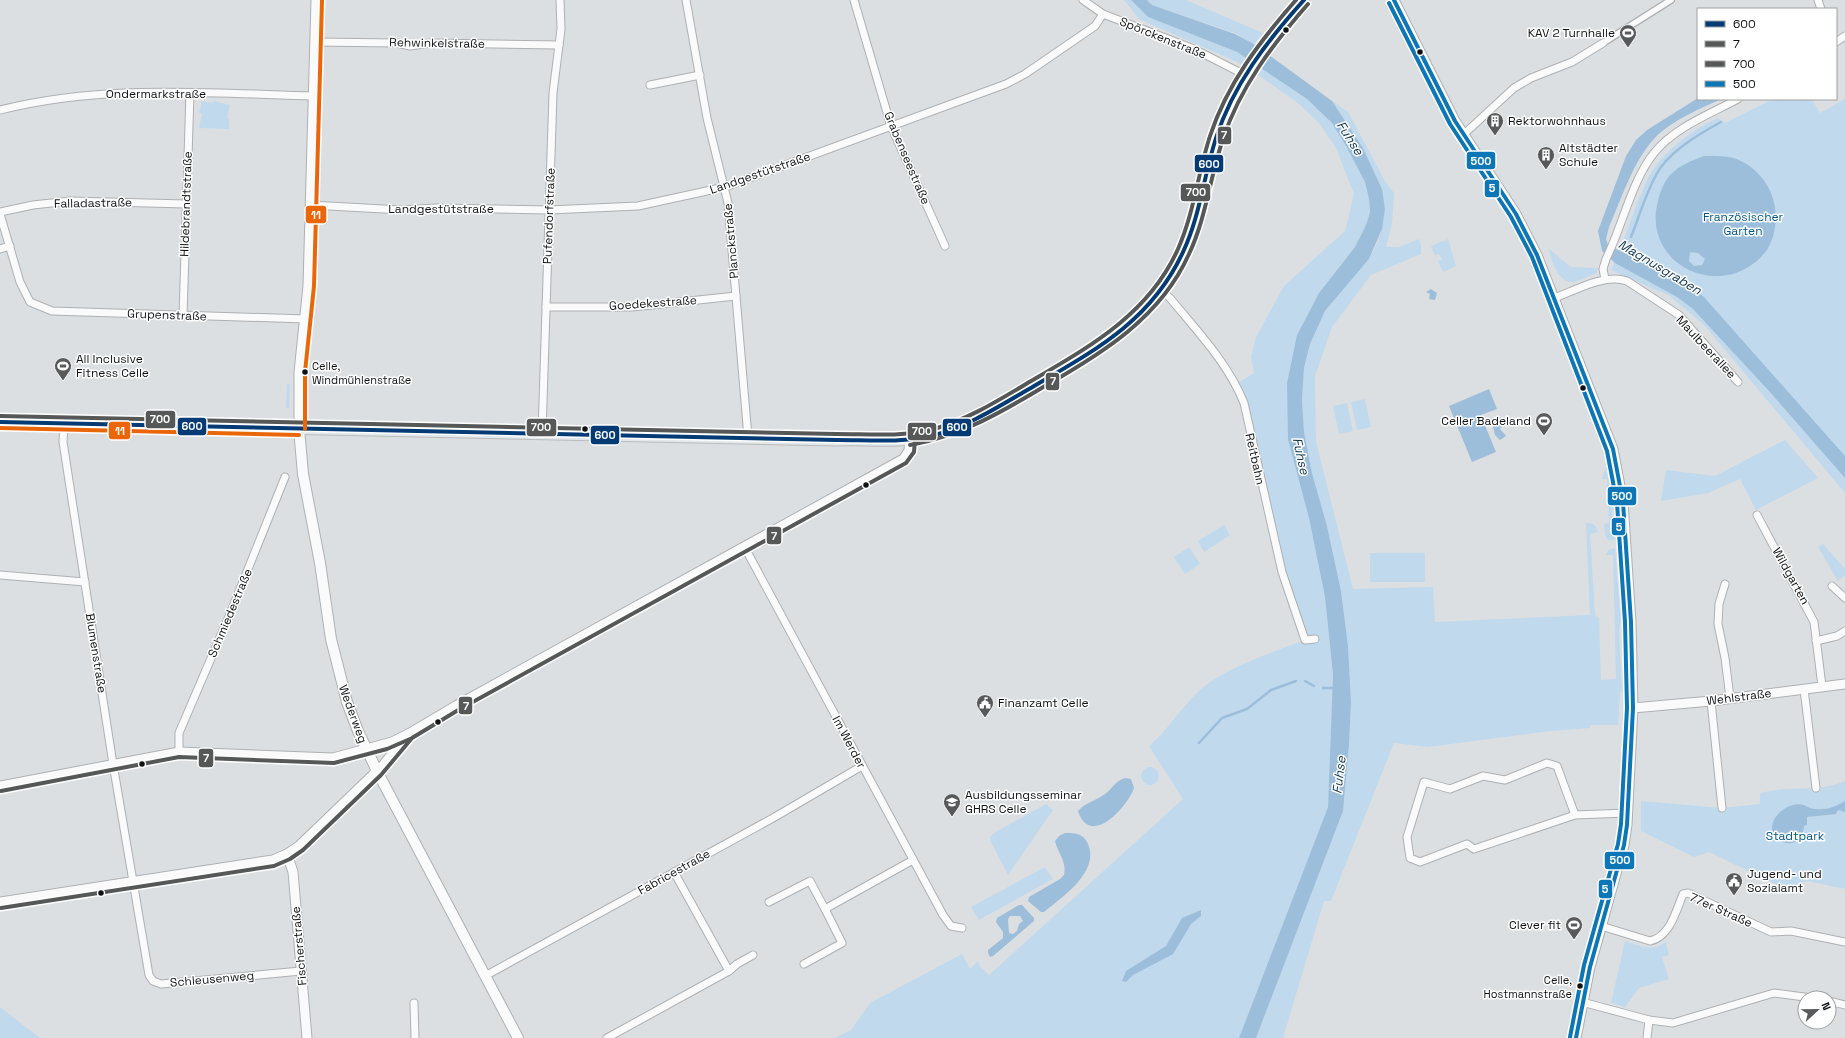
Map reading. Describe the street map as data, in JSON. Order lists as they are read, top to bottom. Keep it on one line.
{"streets":{"main road":["Wederweg"],"street":["Spörckenstraße","Rehwinkelstraße","Ondermarkstraße","Grabenseestraße","Landgestütstraße","Falladastraße","Hildebrandtstraße","Pufendorfstraße","Planckstraße","Goedekestraße","Grupenstraße","Maulbeerallee","Reitbahn","Wildgarten","Schmiedestraße","Blumenstraße","Wehlstraße","Im Werder","Fabricestraße","77er Straße","Fischerstraße","Schleusenweg"]},"crossings":[["Spörckenstraße","Landgestütstraße"],["Rehwinkelstraße","Pufendorfstraße"],["Ondermarkstraße","Hildebrandtstraße"],["Grabenseestraße","Landgestütstraße"],["Landgestütstraße","Pufendorfstraße"],["Landgestütstraße","Planckstraße"],["Falladastraße","Hildebrandtstraße"],["Hildebrandtstraße","Grupenstraße"],["Pufendorfstraße","Goedekestraße"],["Planckstraße","Goedekestraße"],["Wildgarten","Wehlstraße"],["Blumenstraße","Schleusenweg"],["Wederweg","Fabricestraße"],["Im Werder","Fabricestraße"],["Fischerstraße","Schleusenweg"]],"water":["Fuhse","Magnusgraben"],"parks":["Französischer Garten","Stadtpark"],"places":{"sports":["KAV 2 Turnhalle","All Inclusive Fitness Celle","Celler Badeland","Clever fit"],"building":["Rektorwohnhaus","Altstädter Schule"],"other":["Celle, Windmühlenstraße","Celle, Hostmannstraße"],"public building":["Finanzamt Celle","Jugend- und Sozialamt"],"school or university":["Ausbildungsseminar GHRS Celle"]},"lines":["transit line 600","transit line 700","transit line 500","transit line 11","transit line 5","transit line 7"],"legend":["600","7","700","500"],"north":"right"}
